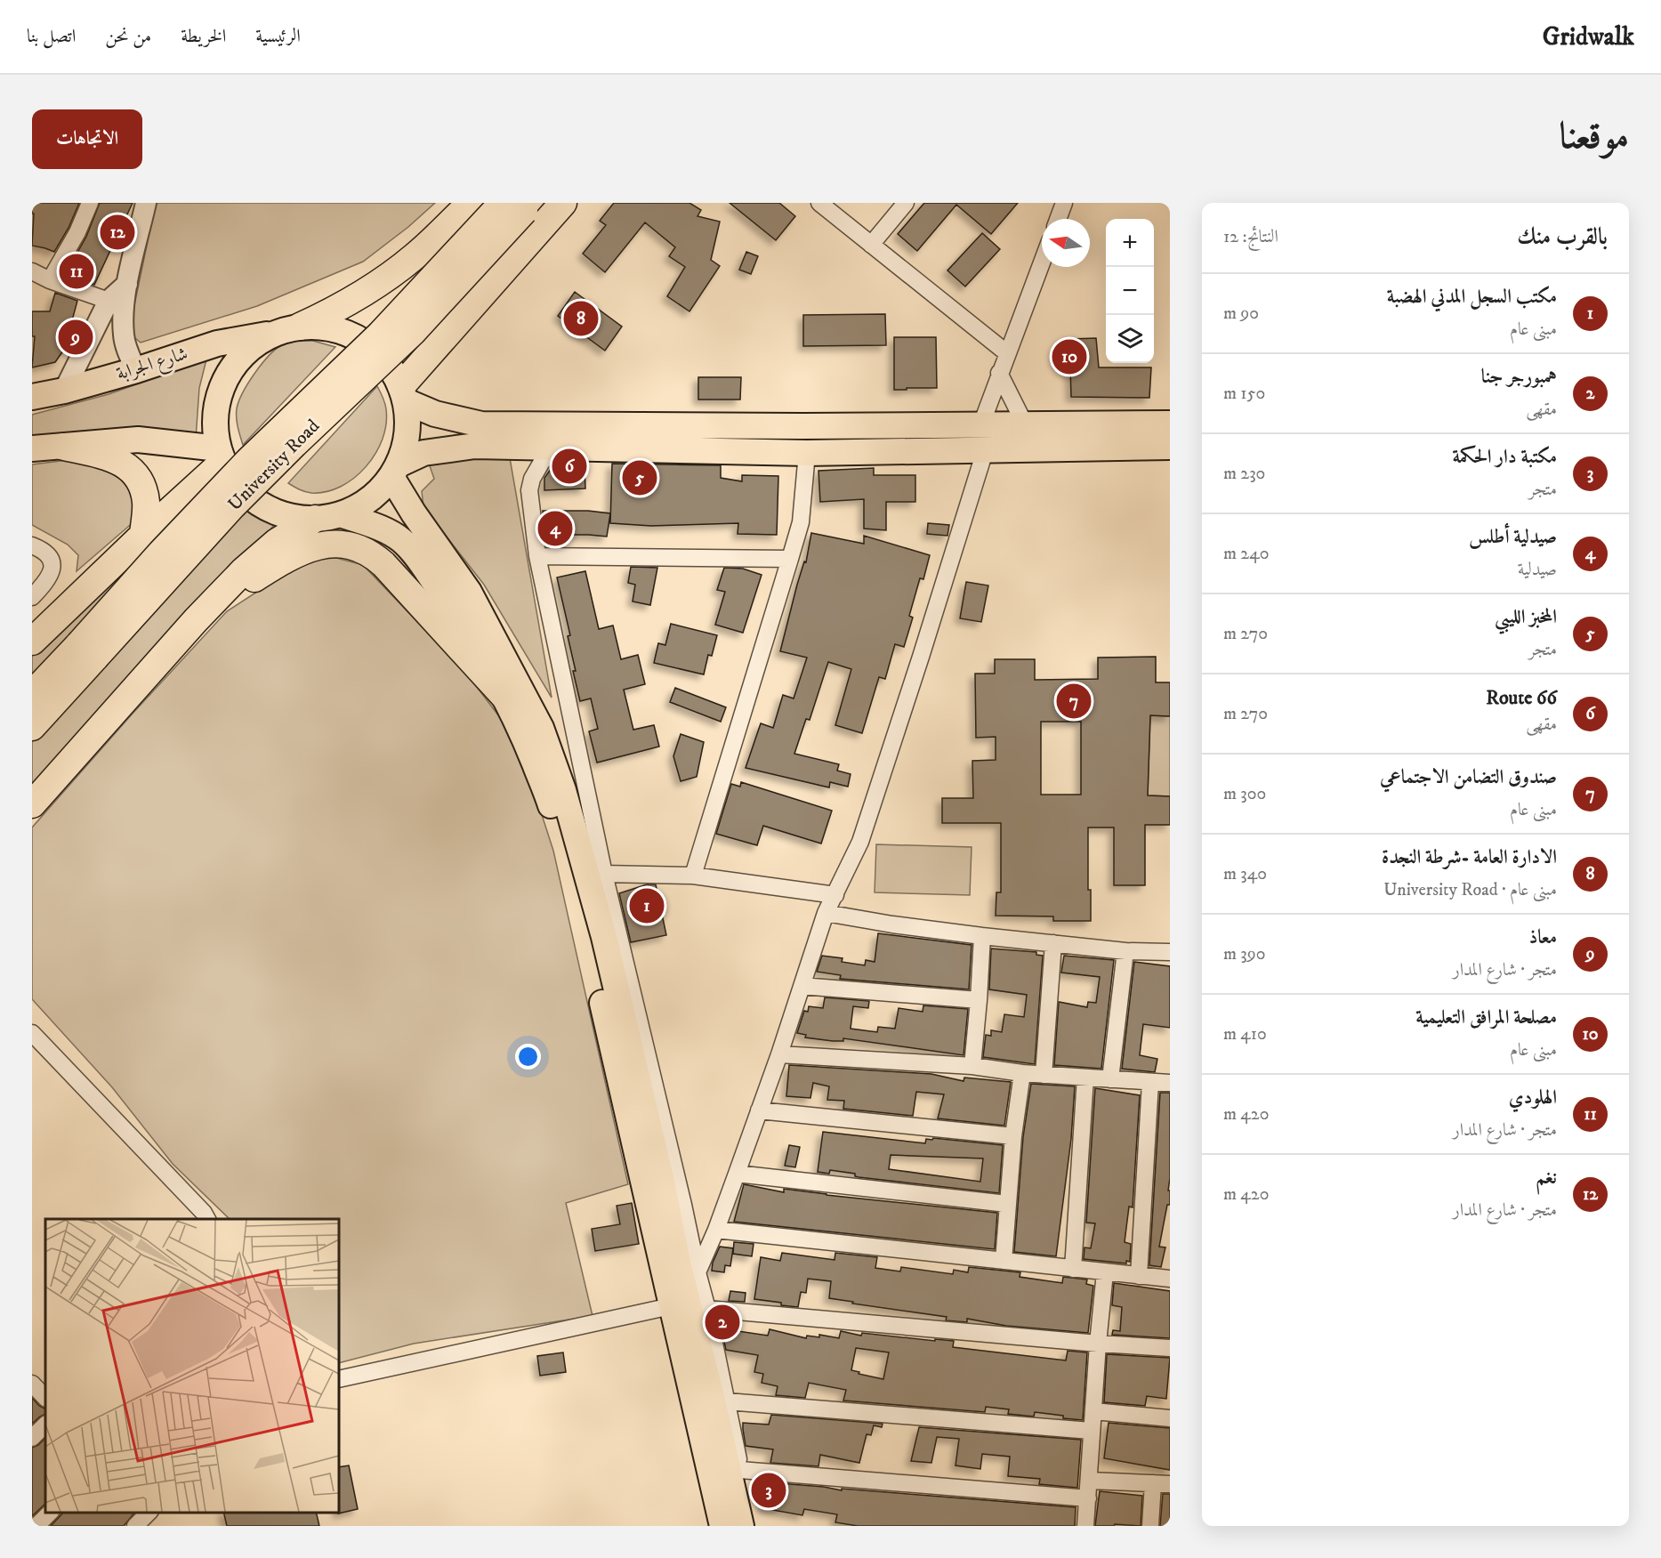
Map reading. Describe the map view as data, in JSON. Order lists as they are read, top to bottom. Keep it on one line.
{"streets":{"highway":["University Road"],"main road":["شارع الجرابة"]},"north":"left","page":{"header":"Gridwalk","nav":["الرئيسية","الخريطة","من نحن","اتصل بنا"],"title":"موقعنا","buttons":"الاتجاهات","heading":["بالقرب منك","النتائج: 12"],"pins":["12","11","8","9","10","6","5","4","7","1","2","3"],"map_buttons":["+","−"],"list":[{"mark":"1","name":"مكتب السجل المدني الهضبة","note":"مبنى عام","value":"90 m"},{"mark":"2","name":"همبورجر جنا","note":"مقهى","value":"150 m"},{"mark":"3","name":"مكتبة دار الحكمة","note":"متجر","value":"230 m"},{"mark":"4","name":"صيدلية أطلس","note":"صيدلية","value":"240 m"},{"mark":"5","name":"المخبز الليبي","note":"متجر","value":"270 m"},{"mark":"6","name":"Route 66","note":"مقهى","value":"270 m"},{"mark":"7","name":"صندوق التضامن الاجتماعي","note":"مبنى عام","value":"300 m"},{"mark":"8","name":"الادارة العامة -شرطة النجدة","note":"مبنى عام · University Road","value":"340 m"},{"mark":"9","name":"معاذ","note":"متجر · شارع المدار","value":"390 m"},{"mark":"10","name":"مصلحة المرافق التعليمية","note":"مبنى عام","value":"410 m"},{"mark":"11","name":"الهلودي","note":"متجر · شارع المدار","value":"420 m"},{"mark":"12","name":"نغم","note":"متجر · شارع المدار","value":"420 m"}]}}
